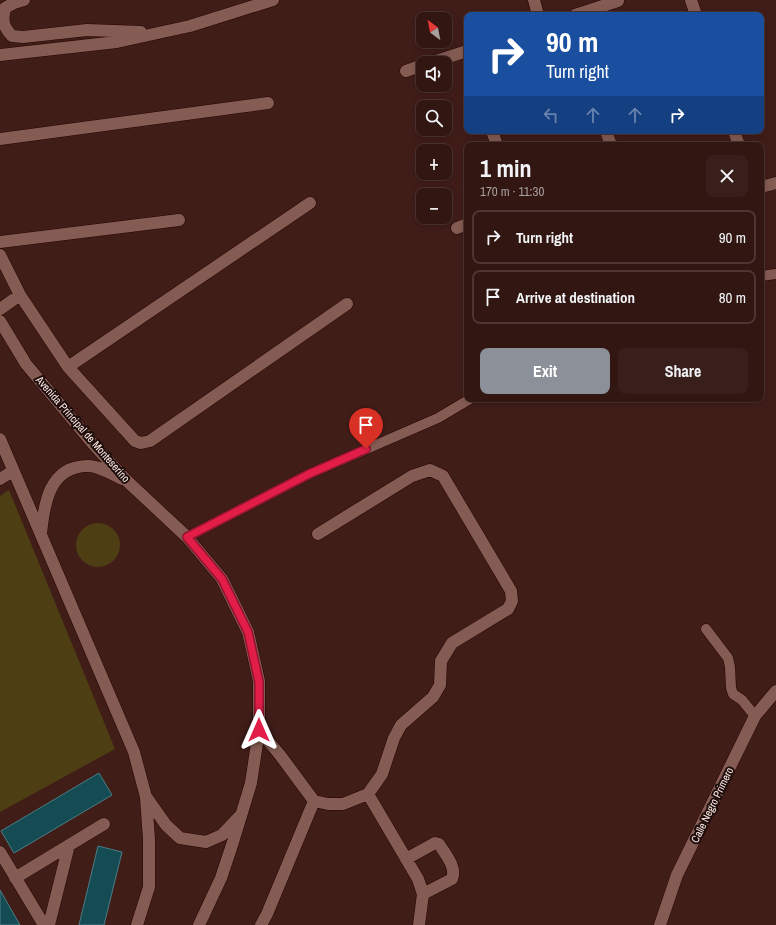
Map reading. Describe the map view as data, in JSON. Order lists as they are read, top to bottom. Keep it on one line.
{"streets":{"street":["Avenida Principal de Monteserino","Calle Negro Primero"]},"north":"top left","page":{"map_buttons":["+","−"],"turn":["90 m","Turn right"],"heading":["1 min","170 m · 11:30"],"list":[{"name":"Turn right","value":"90 m"},{"name":"Arrive at destination","value":"80 m"}],"buttons":["Exit","Share"]}}
